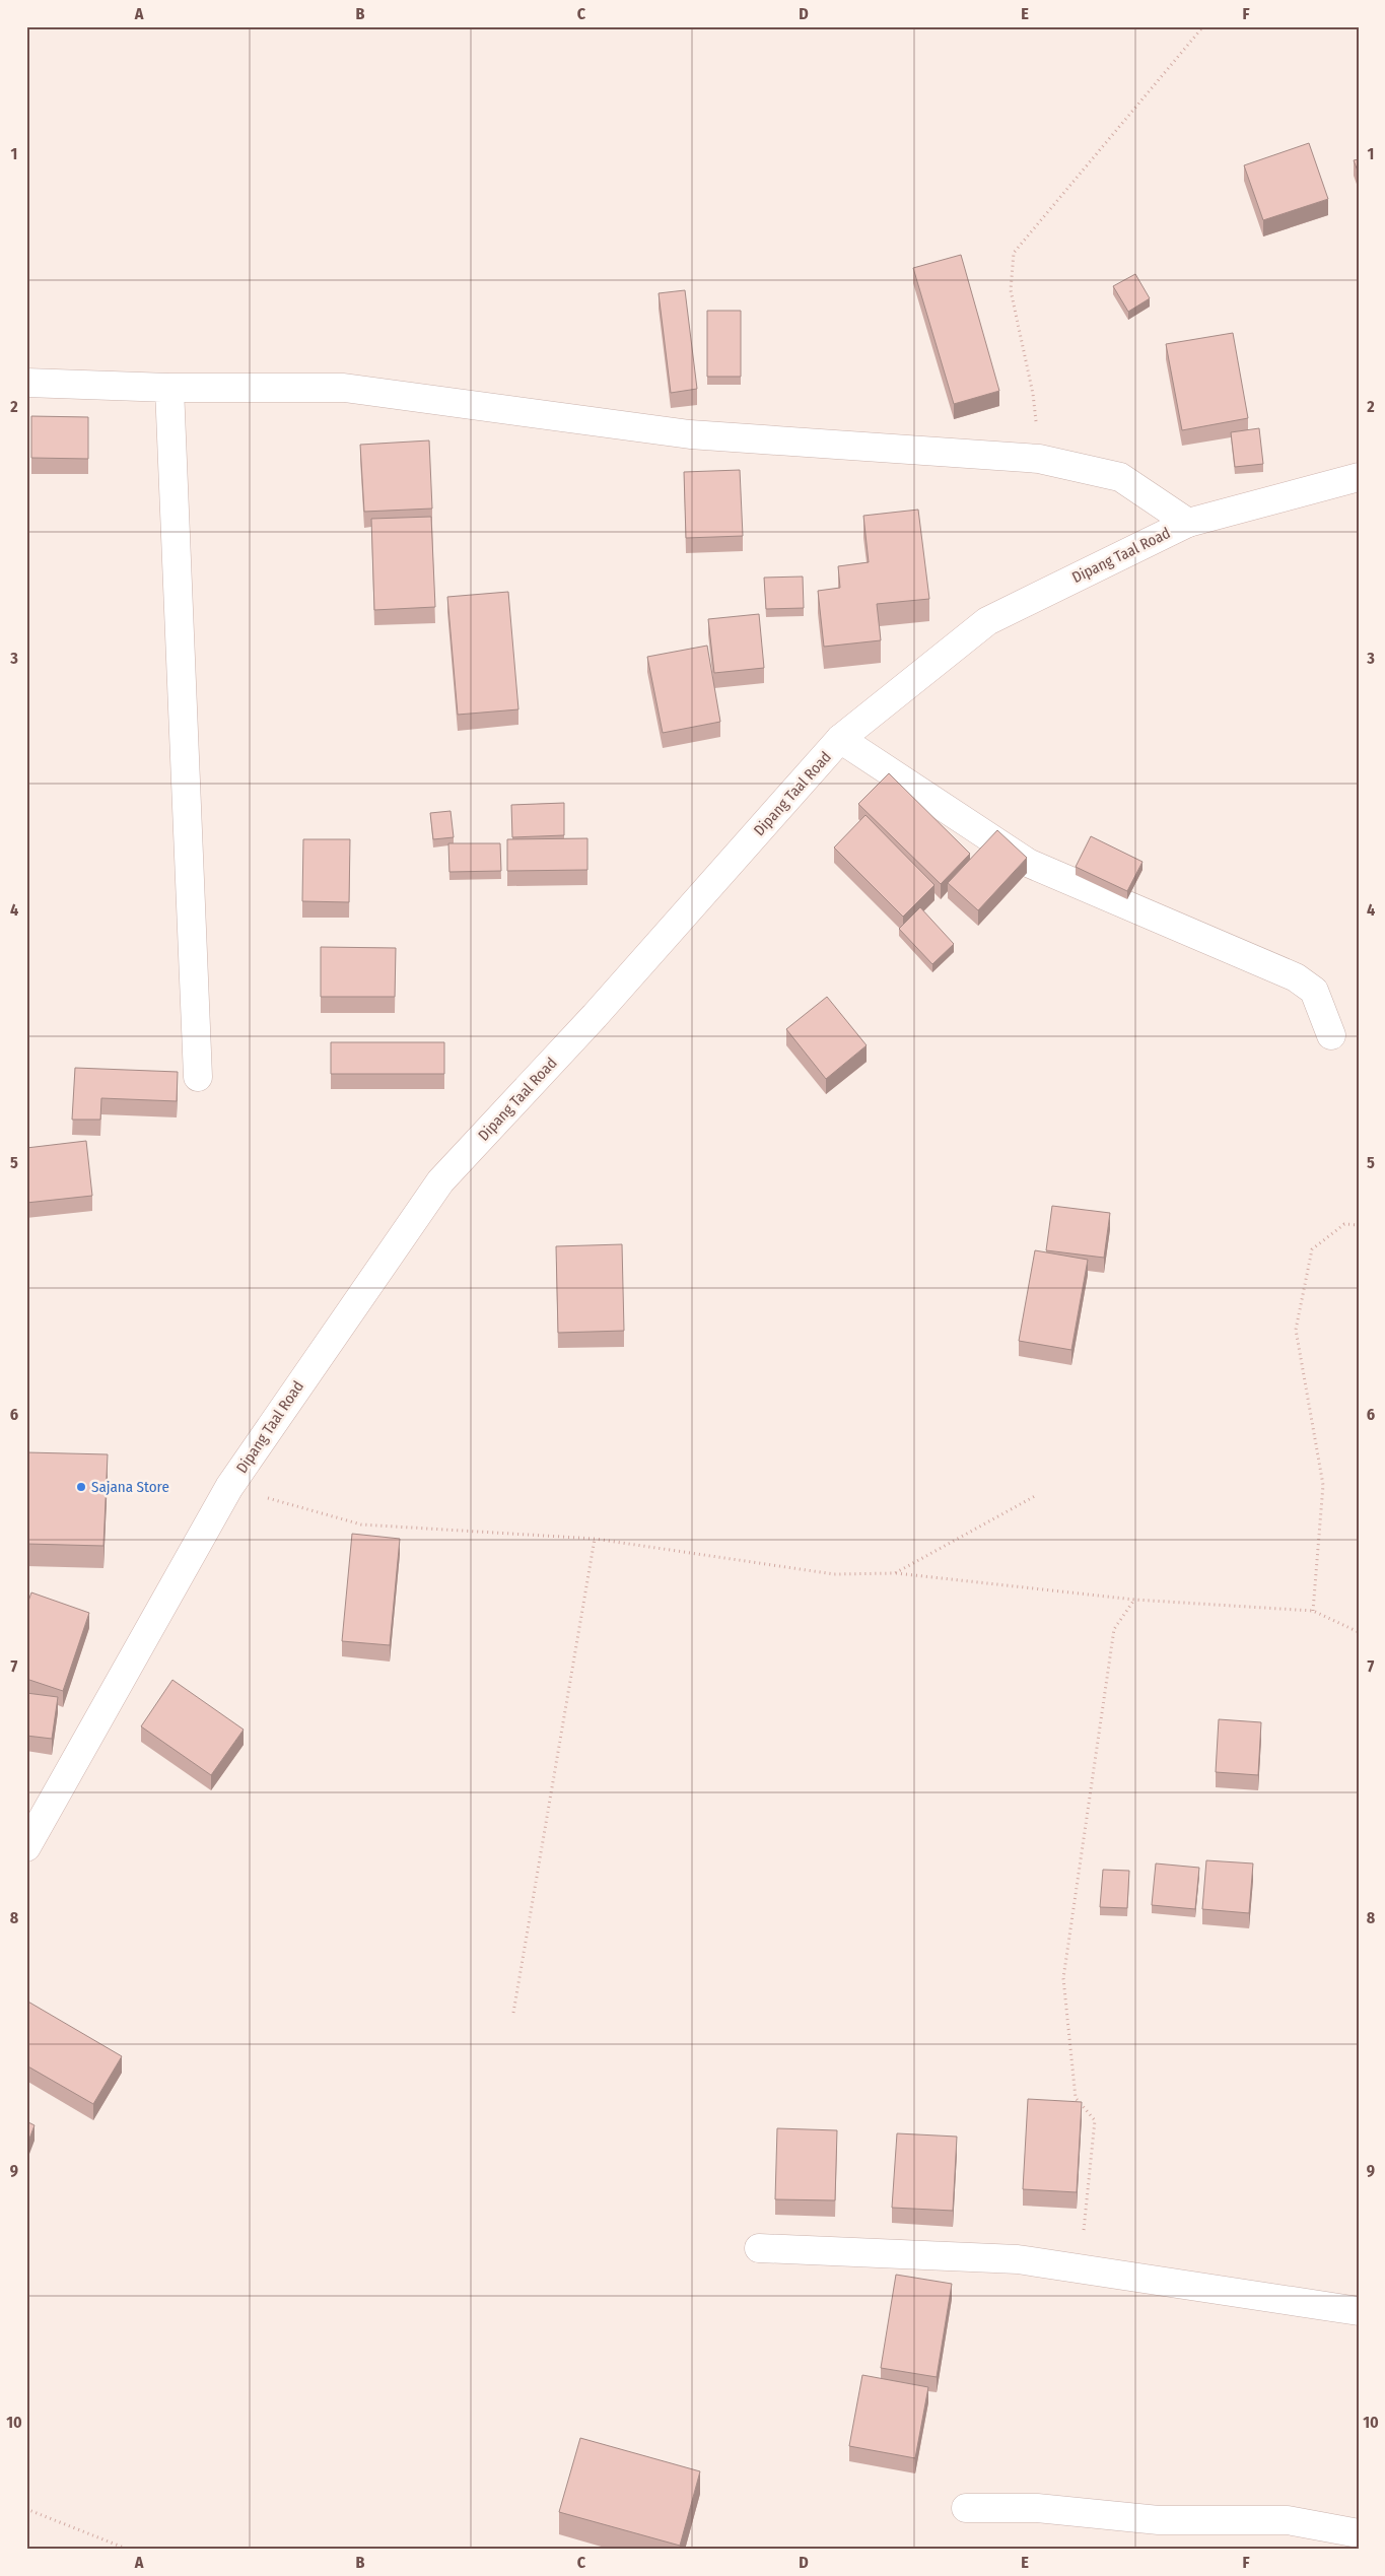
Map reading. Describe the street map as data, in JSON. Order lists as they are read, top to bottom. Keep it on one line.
{"streets":{"street":["Dipang Taal Road"]},"places":["Sajana Store"],"grid":{"columns":["A","B","C","D","E","F"],"rows":["1","2","3","4","5","6","7","8","9","10"]}}
